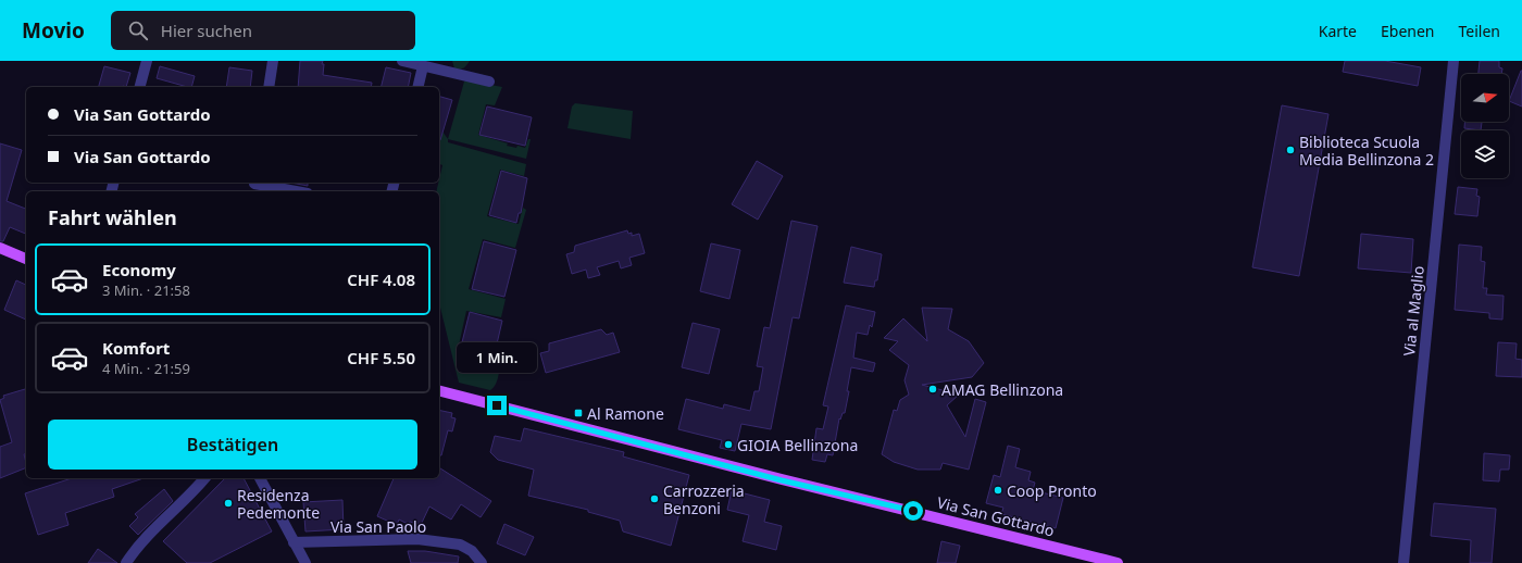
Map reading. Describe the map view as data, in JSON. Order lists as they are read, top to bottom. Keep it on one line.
{"streets":{"main road":["Via San Gottardo"],"street":["Via al Maglio","Via San Paolo"]},"places":{"other":["Biblioteca Scuola Media Bellinzona 2","AMAG Bellinzona","GIOIA Bellinzona","Coop Pronto","Carrozzeria Benzoni","Residenza Pedemonte"],"transit":["Al Ramone"]},"north":"right","page":{"header":"Movio","search":"Hier suchen","nav":["Karte","Ebenen","Teilen"],"banner":["Via San Gottardo","Via San Gottardo"],"heading":"Fahrt wählen","list":[{"name":"Economy","note":"3 Min. · 21:58","value":"CHF 4.08"},{"name":"Komfort","note":"4 Min. · 21:59","value":"CHF 5.50"}],"bubble":"1 Min.","buttons":"Bestätigen"}}
